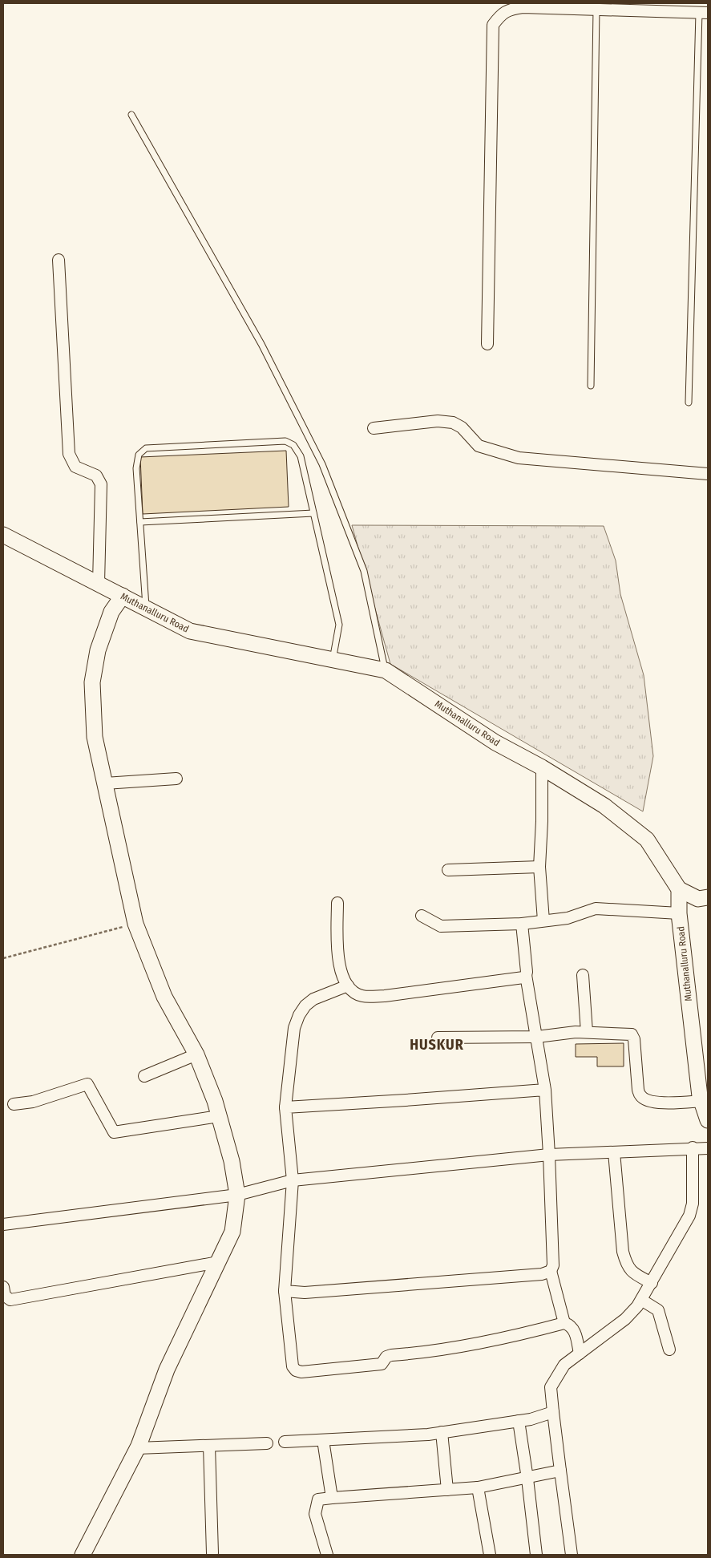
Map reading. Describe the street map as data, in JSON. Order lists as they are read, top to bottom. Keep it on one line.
{"streets":{"street":["Muthanalluru Road"]},"districts":["HUSKUR"]}
